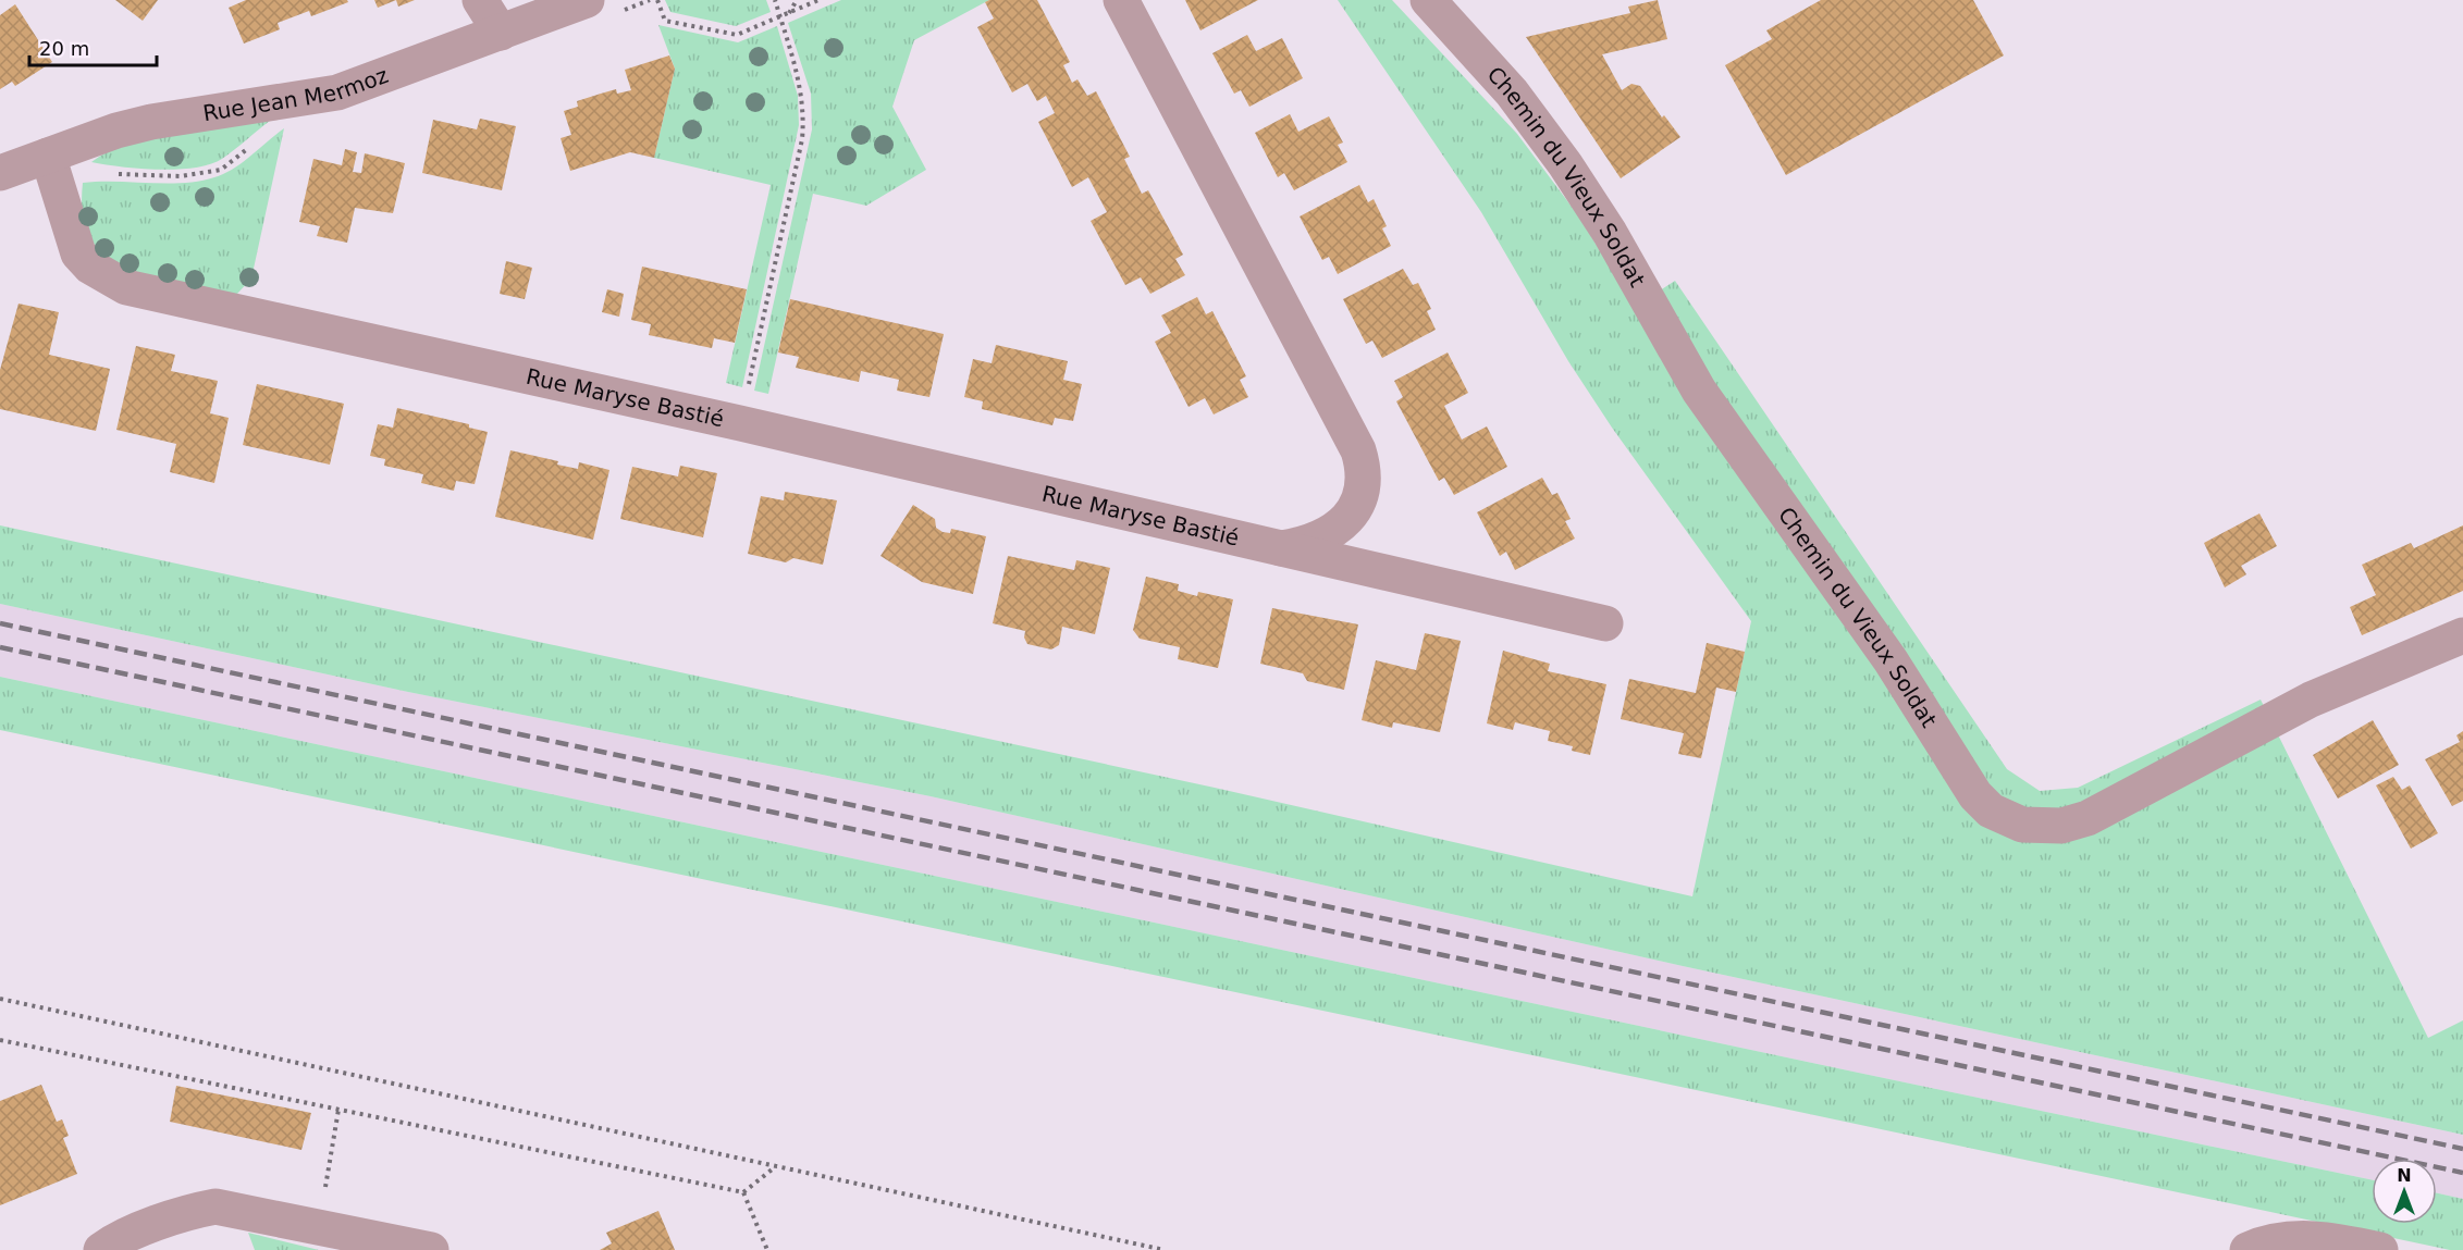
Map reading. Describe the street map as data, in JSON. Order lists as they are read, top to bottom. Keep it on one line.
{"streets":{"street":["Rue Jean Mermoz","Chemin du Vieux Soldat","Rue Maryse Bastié"]},"crossings":[["Rue Jean Mermoz","Rue Maryse Bastié"]],"scale_bar":"20 m","north":"top"}
